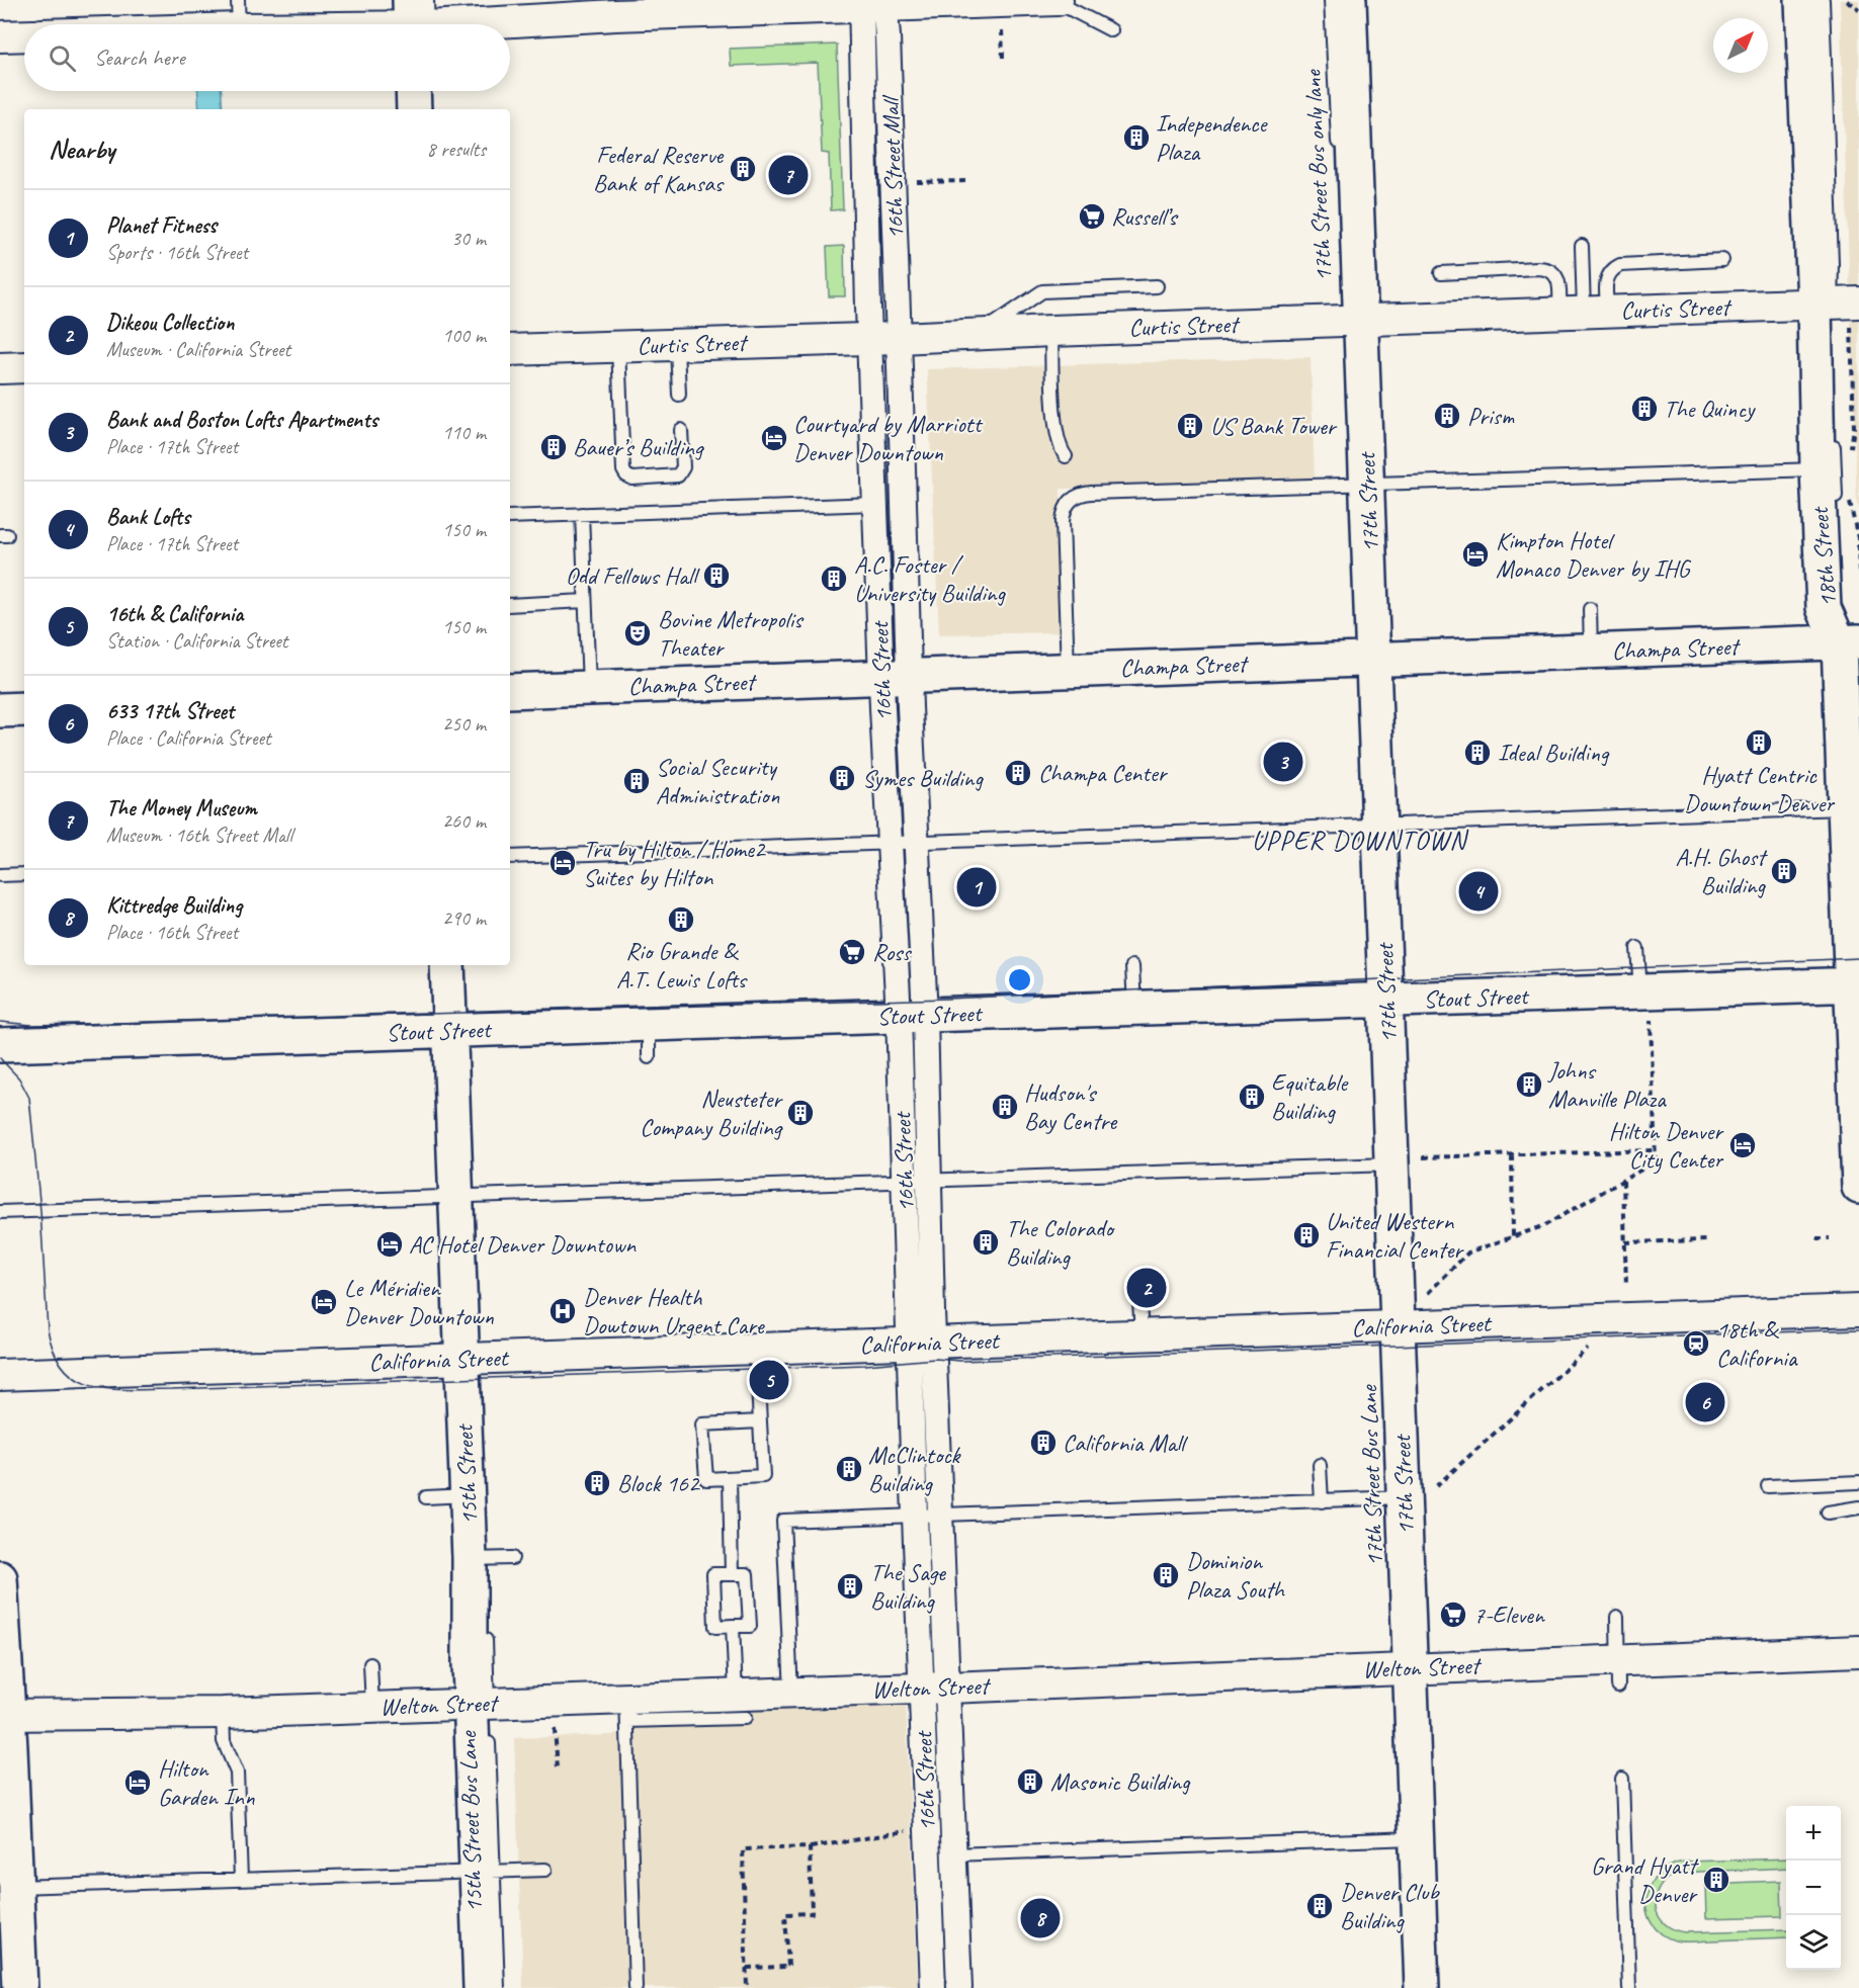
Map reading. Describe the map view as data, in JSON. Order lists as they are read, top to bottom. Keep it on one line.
{"streets":{"main road":["17th Street","18th Street","Champa Street","Stout Street","15th Street"],"street":["16th Street Mall","Curtis Street","16th Street","California Street","Welton Street"],"lane":["17th Street Bus only lane","15th Street Bus Lane"]},"crossings":[["16th Street Mall","Curtis Street"],["16th Street Mall","16th Street"],["Curtis Street","17th Street"],["Curtis Street","18th Street"],["Curtis Street","16th Street"],["17th Street","Champa Street"],["17th Street","Stout Street"],["17th Street","California Street"],["17th Street","Welton Street"],["18th Street","Champa Street"],["18th Street","Stout Street"],["Champa Street","16th Street"],["16th Street","Stout Street"],["16th Street","California Street"],["16th Street","Welton Street"],["Stout Street","15th Street"],["California Street","15th Street"],["15th Street","Welton Street"],["15th Street","15th Street Bus Lane"],["Welton Street","15th Street Bus Lane"]],"districts":["UPPER DOWNTOWN"],"places":{"building":["Independence Plaza","Federal Reserve Bank of Kansas","The Quincy","Prism","US Bank Tower","Bauer’s Building","Odd Fellows Hall","A.C. Foster / University Building","Hyatt Centric Downtown Denver","Ideal Building","Champa Center","Symes Building","Social Security Administration","A.H. Ghost Building","Rio Grande & A.T. Lewis Lofts","Johns Manville Plaza","Equitable Building","Hudson's Bay Centre","Neusteter Company Building","United Western Financial Center","The Colorado Building","California Mall","McClintock Building","Block 162","Dominion Plaza South","The Sage Building","Masonic Building","Grand Hyatt Denver","Denver Club Building"],"supermarket":["Russell’s","Ross","7-Eleven"],"hotel":["Courtyard by Marriott Denver Downtown","Kimpton Hotel Monaco Denver by IHG","Tru by Hilton / Home2 Suites by Hilton","Hilton Denver City Center","AC Hotel Denver Downtown","Le Méridien Denver Downtown","Hilton Garden Inn"],"theatre":["Bovine Metropolis Theater"],"hospital":["Denver Health Dowtown Urgent Care"],"station":["18th & California"]},"north":"top right","page":{"search":"Search here","heading":["Nearby","8 results"],"pins":["7","3","1","4","2","5","6","8"],"list":[{"mark":"1","name":"Planet Fitness","note":"Sports · 16th Street","value":"30 m"},{"mark":"2","name":"Dikeou Collection","note":"Museum · California Street","value":"100 m"},{"mark":"3","name":"Bank and Boston Lofts Apartments","note":"Place · 17th Street","value":"110 m"},{"mark":"4","name":"Bank Lofts","note":"Place · 17th Street","value":"150 m"},{"mark":"5","name":"16th & California","note":"Station · California Street","value":"150 m"},{"mark":"6","name":"633 17th Street","note":"Place · California Street","value":"250 m"},{"mark":"7","name":"The Money Museum","note":"Museum · 16th Street Mall","value":"260 m"},{"mark":"8","name":"Kittredge Building","note":"Place · 16th Street","value":"290 m"}],"map_buttons":["+","−"]}}
